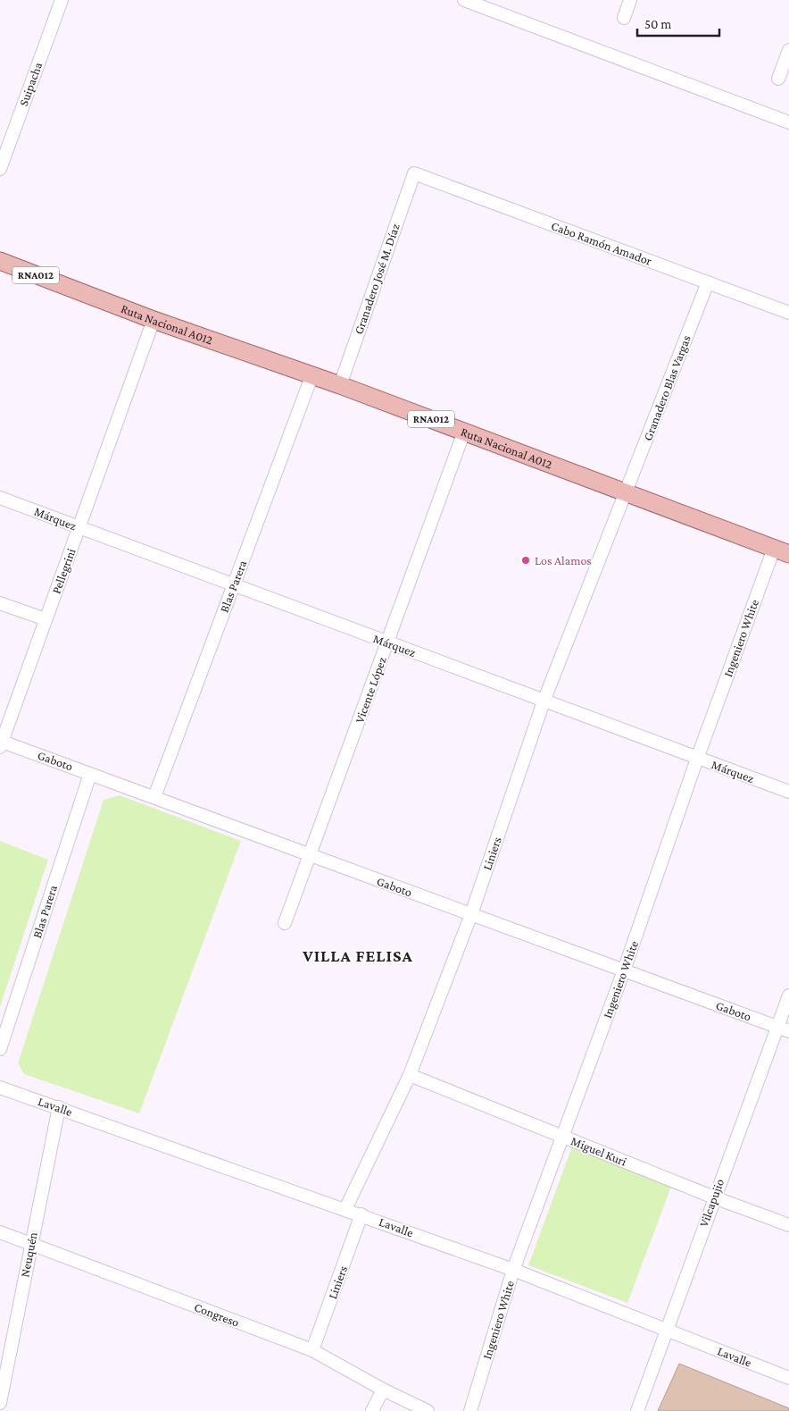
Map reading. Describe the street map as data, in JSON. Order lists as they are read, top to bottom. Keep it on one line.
{"streets":{"main road":["RNA012","Ruta Nacional A012"],"street":["Suipacha","Cabo Ramón Amador","Granadero José M. Díaz","Granadero Blas Vargas","Márquez","Pellegrini","Blas Parera","Ingeniero White","Vicente López","Gaboto","Liniers","Lavalle","Miguel Kuri","Vilcapujio","Neuquén","Congreso"]},"crossings":[["Cabo Ramón Amador","Granadero José M. Díaz"],["Cabo Ramón Amador","Granadero Blas Vargas"],["Granadero José M. Díaz","Ruta Nacional A012"],["Ruta Nacional A012","Granadero Blas Vargas"],["Ruta Nacional A012","Pellegrini"],["Ruta Nacional A012","Blas Parera"],["Ruta Nacional A012","Ingeniero White"],["Ruta Nacional A012","Vicente López"],["Ruta Nacional A012","Liniers"],["Granadero Blas Vargas","Liniers"],["Márquez","Pellegrini"],["Márquez","Blas Parera"],["Márquez","Ingeniero White"],["Márquez","Vicente López"],["Márquez","Liniers"],["Pellegrini","Gaboto"],["Blas Parera","Gaboto"],["Ingeniero White","Gaboto"],["Ingeniero White","Lavalle"],["Ingeniero White","Miguel Kuri"],["Vicente López","Gaboto"],["Gaboto","Liniers"],["Gaboto","Vilcapujio"],["Liniers","Lavalle"],["Liniers","Miguel Kuri"],["Liniers","Congreso"],["Lavalle","Vilcapujio"],["Lavalle","Neuquén"],["Miguel Kuri","Vilcapujio"],["Neuquén","Congreso"]],"districts":["VILLA FELISA"],"places":["Los Alamos"],"scale_bar":"50 m"}
